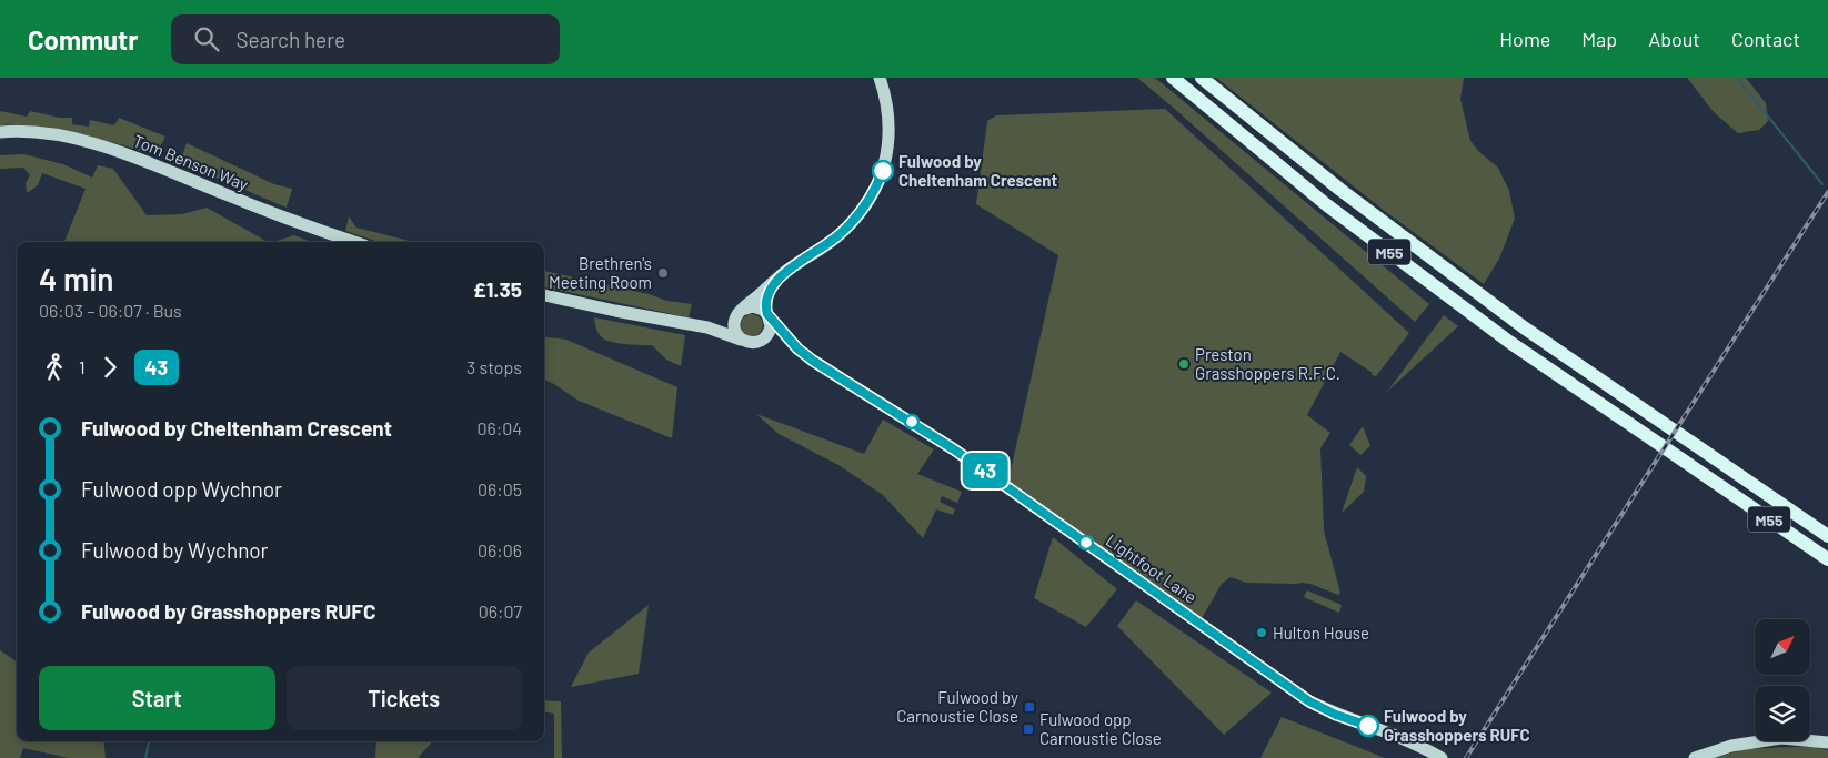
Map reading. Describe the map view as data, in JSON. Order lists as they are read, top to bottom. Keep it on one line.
{"streets":{"highway":["M55"],"main road":["Tom Benson Way","Lightfoot Lane"]},"places":{"other":["Fulwood by Cheltenham Crescent","Brethren's Meeting Room","Preston Grasshoppers R.F.C.","Hulton House","Fulwood by Grasshoppers RUFC"],"transit":["Fulwood by Carnoustie Close","Fulwood opp Carnoustie Close"]},"lines":["bus line 43"],"north":"top right","page":{"header":"Commutr","search":"Search here","nav":["Home","Map","About","Contact"],"on_map":"43","heading":["4 min","06:03 – 06:07 · Bus","£1.35"],"legs":["1","43","3 stops"],"list":[{"name":"Fulwood by Cheltenham Crescent","value":"06:04"},{"name":"Fulwood opp Wychnor","value":"06:05"},{"name":"Fulwood by Wychnor","value":"06:06"},{"name":"Fulwood by Grasshoppers RUFC","value":"06:07"}],"buttons":["Start","Tickets"]}}
